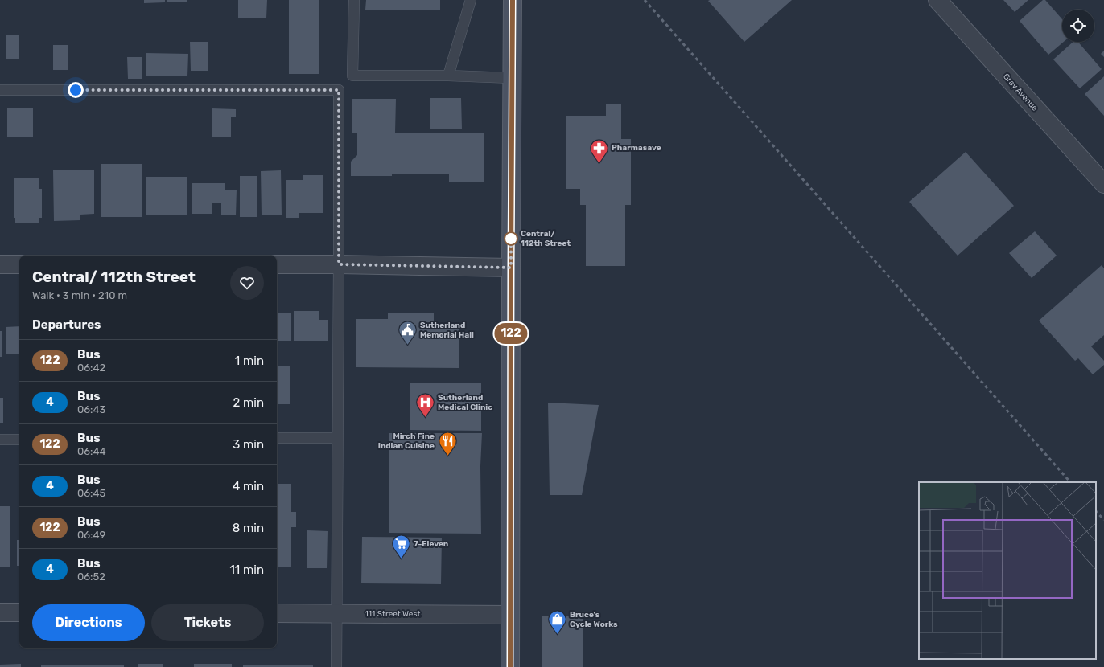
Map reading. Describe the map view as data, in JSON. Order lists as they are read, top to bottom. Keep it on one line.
{"streets":{"street":["Gray Avenue","111 Street West"]},"places":{"pharmacy":["Pharmasave"],"other":["Central/ 112th Street"],"public building":["Sutherland Memorial Hall"],"hospital":["Sutherland Medical Clinic"],"restaurant":["Mirch Fine Indian Cuisine"],"supermarket":["7-Eleven"],"shop":["Bruce's Cycle Works"]},"lines":["bus line 122"],"page":{"on_map":"122","heading":[["Central/ 112th Street","Walk · 3 min · 210 m"],"Departures"],"list":[{"mark":"122","name":"Bus","note":"06:42","value":"1 min"},{"mark":"4","name":"Bus","note":"06:43","value":"2 min"},{"mark":"122","name":"Bus","note":"06:44","value":"3 min"},{"mark":"4","name":"Bus","note":"06:45","value":"4 min"},{"mark":"122","name":"Bus","note":"06:49","value":"8 min"},{"mark":"4","name":"Bus","note":"06:52","value":"11 min"}],"buttons":["Directions","Tickets"]}}
